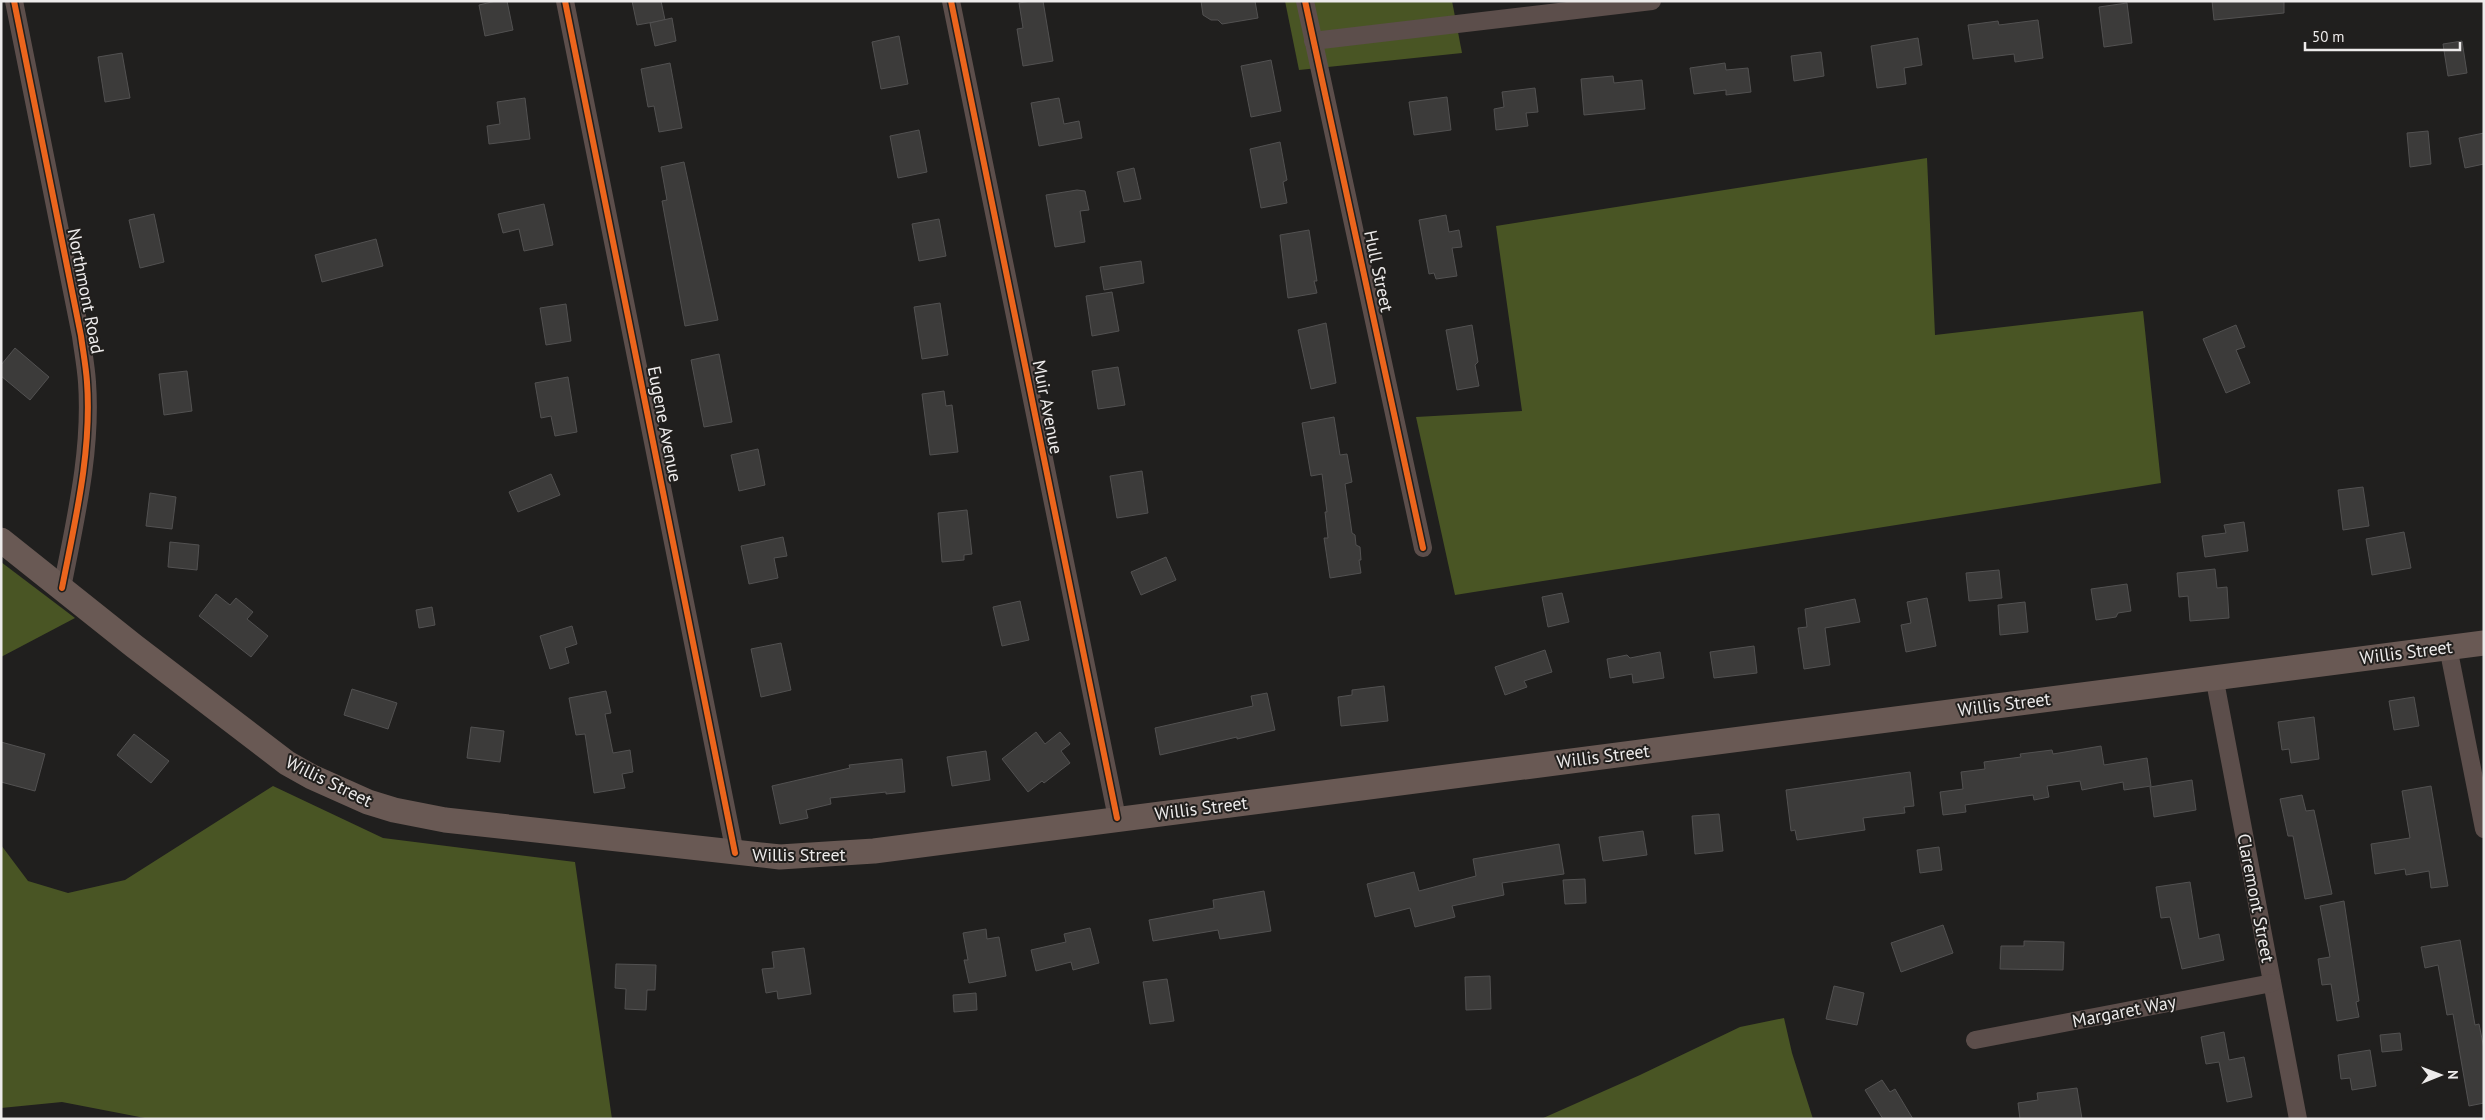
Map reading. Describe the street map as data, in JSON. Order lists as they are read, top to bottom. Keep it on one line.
{"streets":{"main road":["Willis Street"],"street":["Hull Street","Northmont Road","Muir Avenue","Eugene Avenue","Claremont Street","Margaret Way"]},"crossings":[["Northmont Road","Willis Street"],["Muir Avenue","Willis Street"],["Eugene Avenue","Willis Street"],["Willis Street","Claremont Street"],["Claremont Street","Margaret Way"]],"scale_bar":"50 m","north":"right"}
